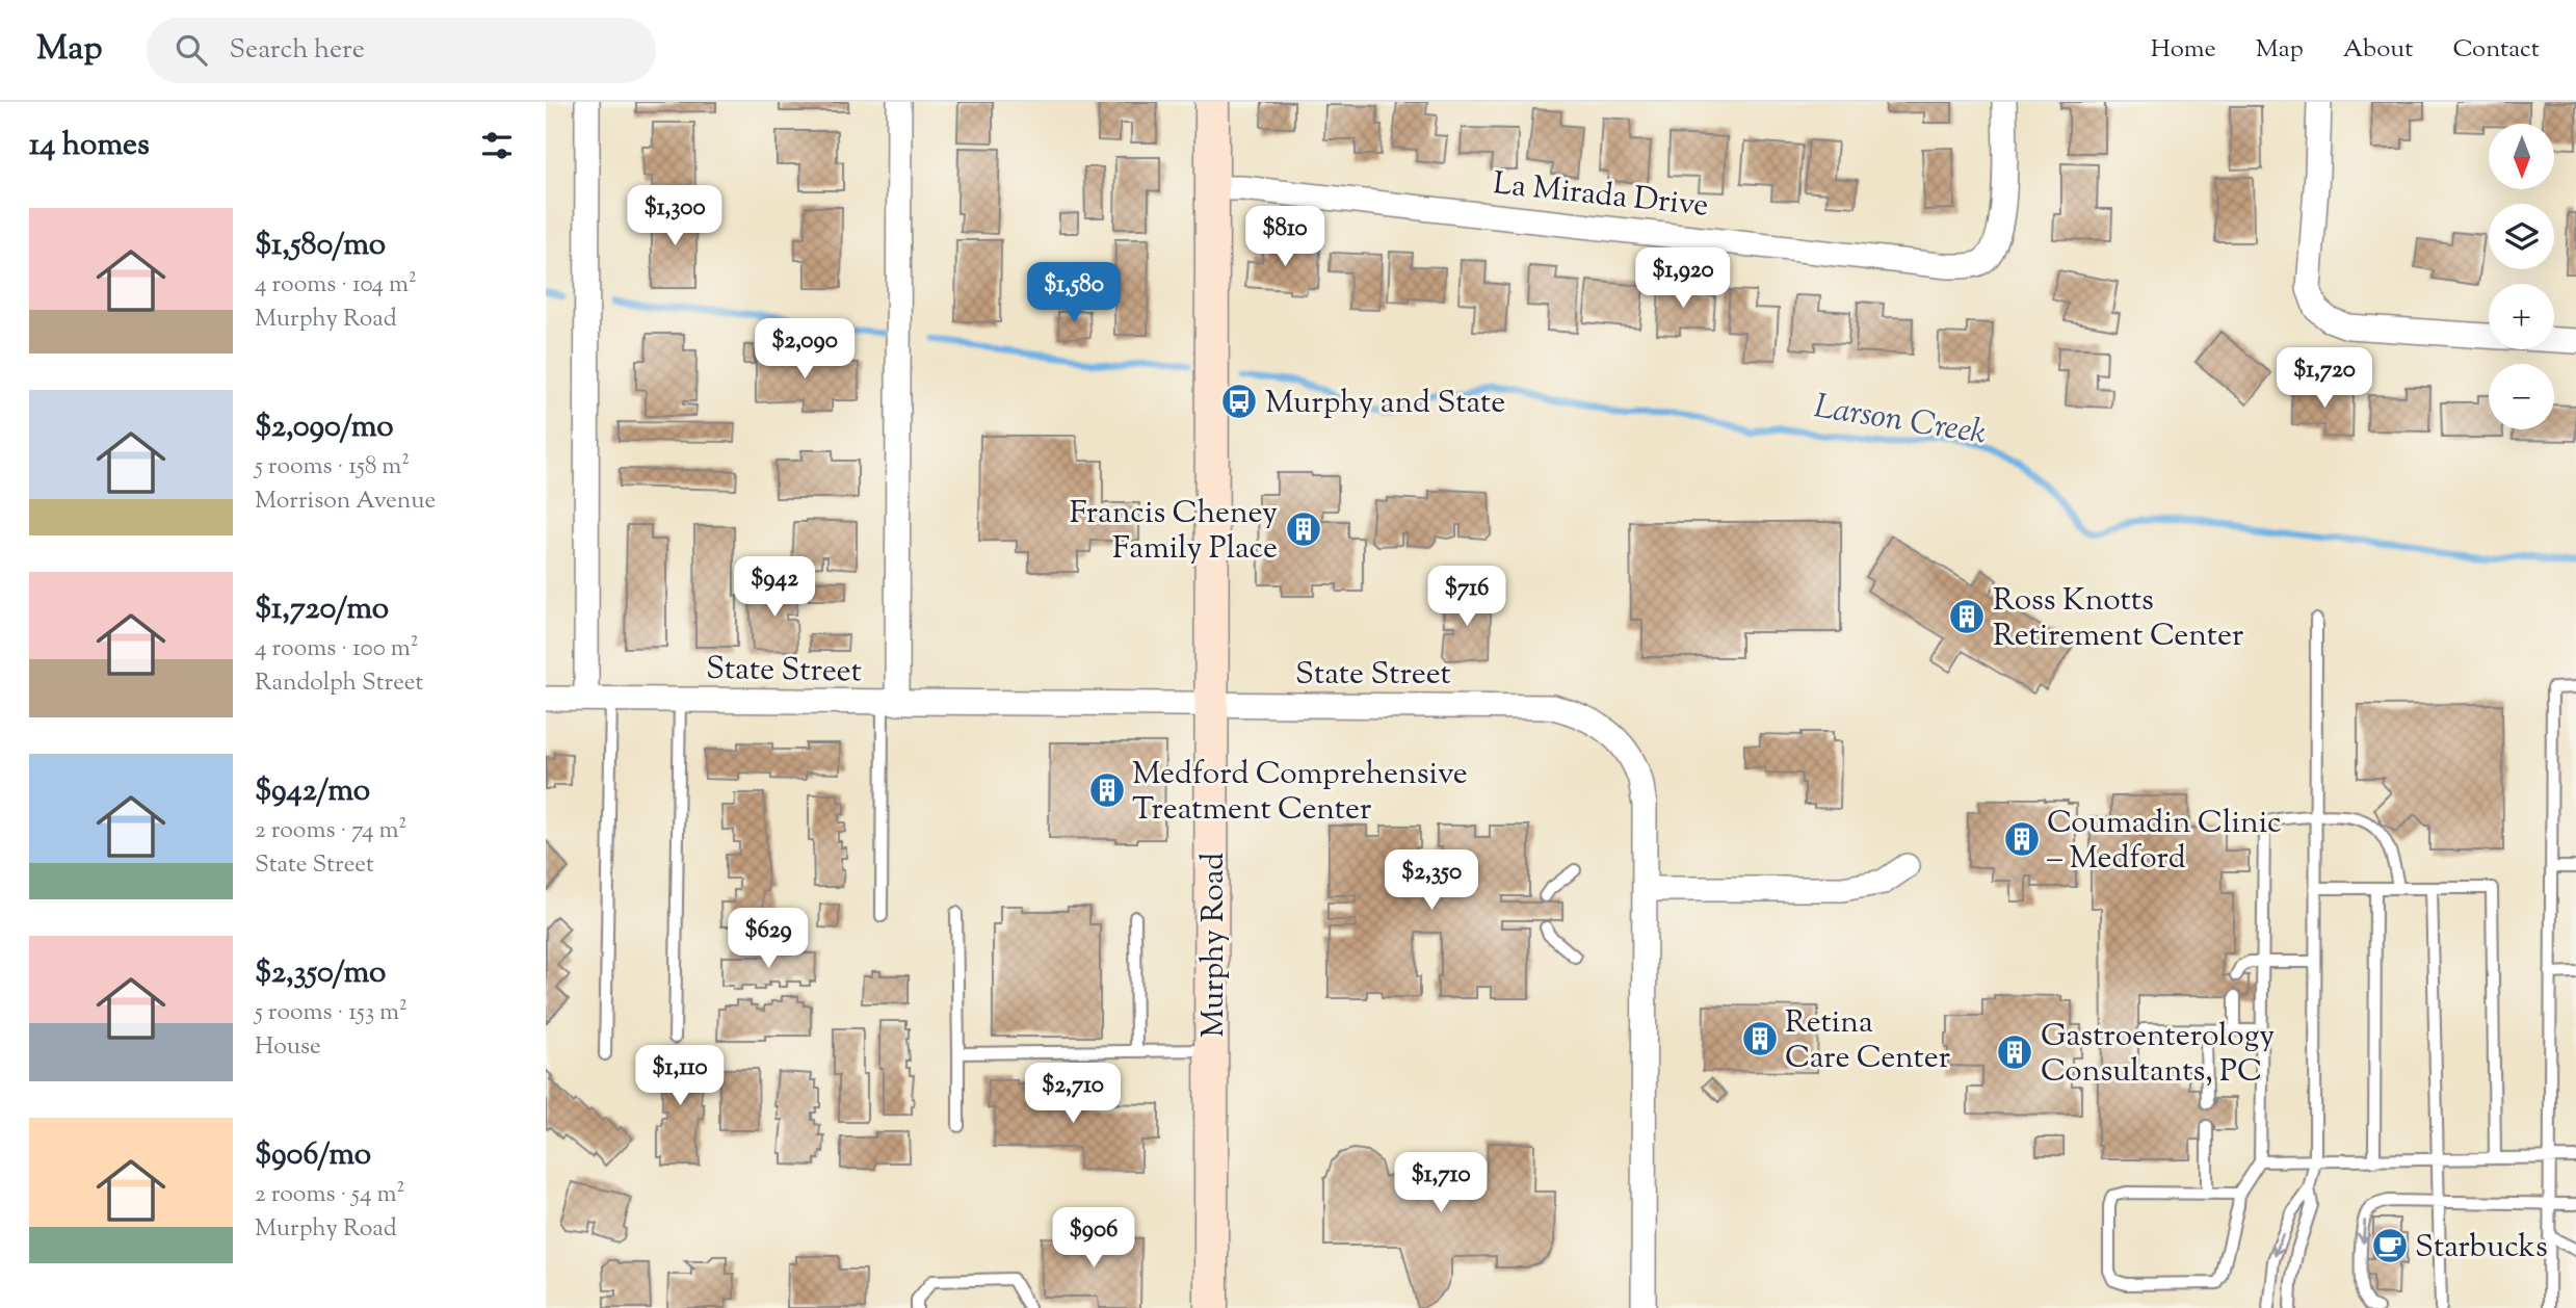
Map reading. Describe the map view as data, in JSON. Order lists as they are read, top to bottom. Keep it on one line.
{"streets":{"street":["La Mirada Drive","State Street","Murphy Road"]},"crossings":[["La Mirada Drive","Murphy Road"],["State Street","Murphy Road"]],"water":["Larson Creek"],"places":{"bus stop":["Murphy and State"],"building":["Francis Cheney Family Place","Ross Knotts Retirement Center","Medford Comprehensive Treatment Center","Coumadin Clinic – Medford","Retina Care Center","Gastroenterology Consultants, PC"],"cafe":["Starbucks"]},"north":"bottom","page":{"header":"Map","search":"Search here","nav":["Home","Map","About","Contact"],"heading":"14 homes","map_buttons":["+","−"],"price":["$1,300","$810","$1,920","$1,580","$2,090","$1,720","$942","$716","$2,350","$629","$1,110","$2,710","$1,710","$906"],"list":[{"name":"$1,580/mo","note":"4 rooms · 104 m² · Murphy Road"},{"name":"$2,090/mo","note":"5 rooms · 158 m² · Morrison Avenue"},{"name":"$1,720/mo","note":"4 rooms · 100 m² · Randolph Street"},{"name":"$942/mo","note":"2 rooms · 74 m² · State Street"},{"name":"$2,350/mo","note":"5 rooms · 153 m² · House"},{"name":"$906/mo","note":"2 rooms · 54 m² · Murphy Road"}]}}
